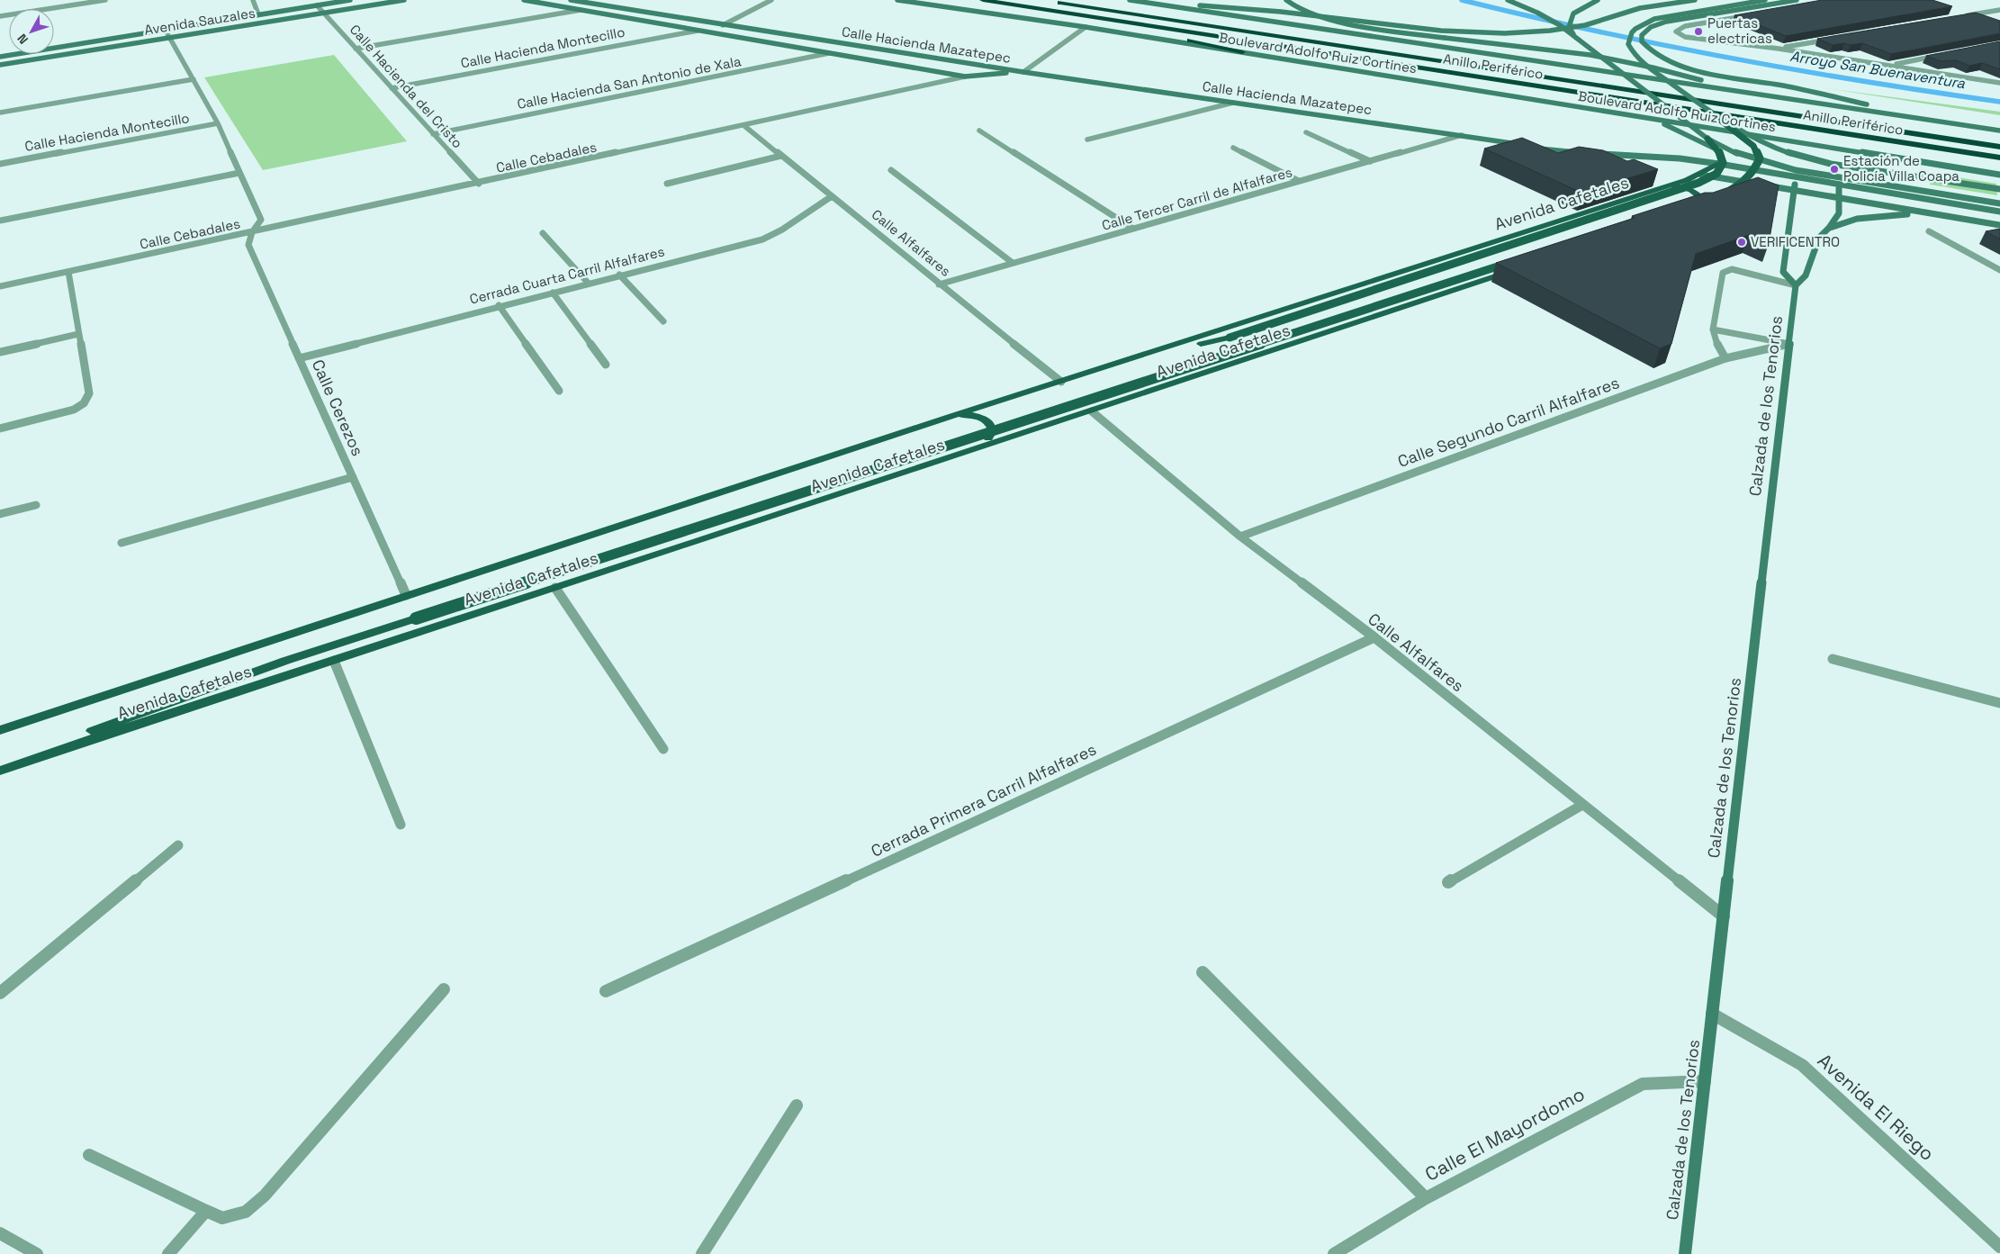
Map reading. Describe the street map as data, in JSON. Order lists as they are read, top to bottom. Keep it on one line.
{"streets":{"highway":["Anillo Periférico"],"main road":["Avenida Sauzales","Calle Hacienda Mazatepec","Boulevard Adolfo Ruiz Cortines","Calle Cebadales","Avenida Cafetales","Calzada de los Tenorios"],"street":["Calle Hacienda Montecillo","Calle Hacienda San Antonio de Xala","Calle Hacienda del Cristo","Calle Tercer Carril de Alfalfares","Calle Alfalfares","Cerrada Cuarta Carril Alfalfares","Calle Cerezos","Calle Segundo Carril Alfalfares","Cerrada Primera Carril Alfalfares","Avenida El Riego","Calle El Mayordomo"]},"crossings":[["Avenida Sauzales","Calle Hacienda del Cristo"],["Calle Hacienda Mazatepec","Calle Hacienda Montecillo"],["Calle Hacienda Mazatepec","Calle Hacienda San Antonio de Xala"],["Calle Hacienda Mazatepec","Calle Cebadales"],["Calle Hacienda Mazatepec","Calle Tercer Carril de Alfalfares"],["Calle Hacienda Montecillo","Calle Hacienda del Cristo"],["Calle Hacienda San Antonio de Xala","Calle Hacienda del Cristo"],["Calle Hacienda del Cristo","Calle Cebadales"],["Calle Cebadales","Calle Alfalfares"],["Calle Cebadales","Calle Cerezos"],["Calle Tercer Carril de Alfalfares","Calle Alfalfares"],["Avenida Cafetales","Calle Alfalfares"],["Avenida Cafetales","Calle Cerezos"],["Calle Alfalfares","Cerrada Cuarta Carril Alfalfares"],["Calle Alfalfares","Calzada de los Tenorios"],["Calle Alfalfares","Calle Segundo Carril Alfalfares"],["Calle Alfalfares","Cerrada Primera Carril Alfalfares"],["Cerrada Cuarta Carril Alfalfares","Calle Cerezos"],["Calzada de los Tenorios","Calle Segundo Carril Alfalfares"],["Calzada de los Tenorios","Avenida El Riego"],["Calzada de los Tenorios","Calle El Mayordomo"]],"water":["Arroyo San Buenaventura"],"places":["Puertas electricas","Estación de Policía Villa Coapa","VERIFICENTRO"],"north":"bottom left"}
